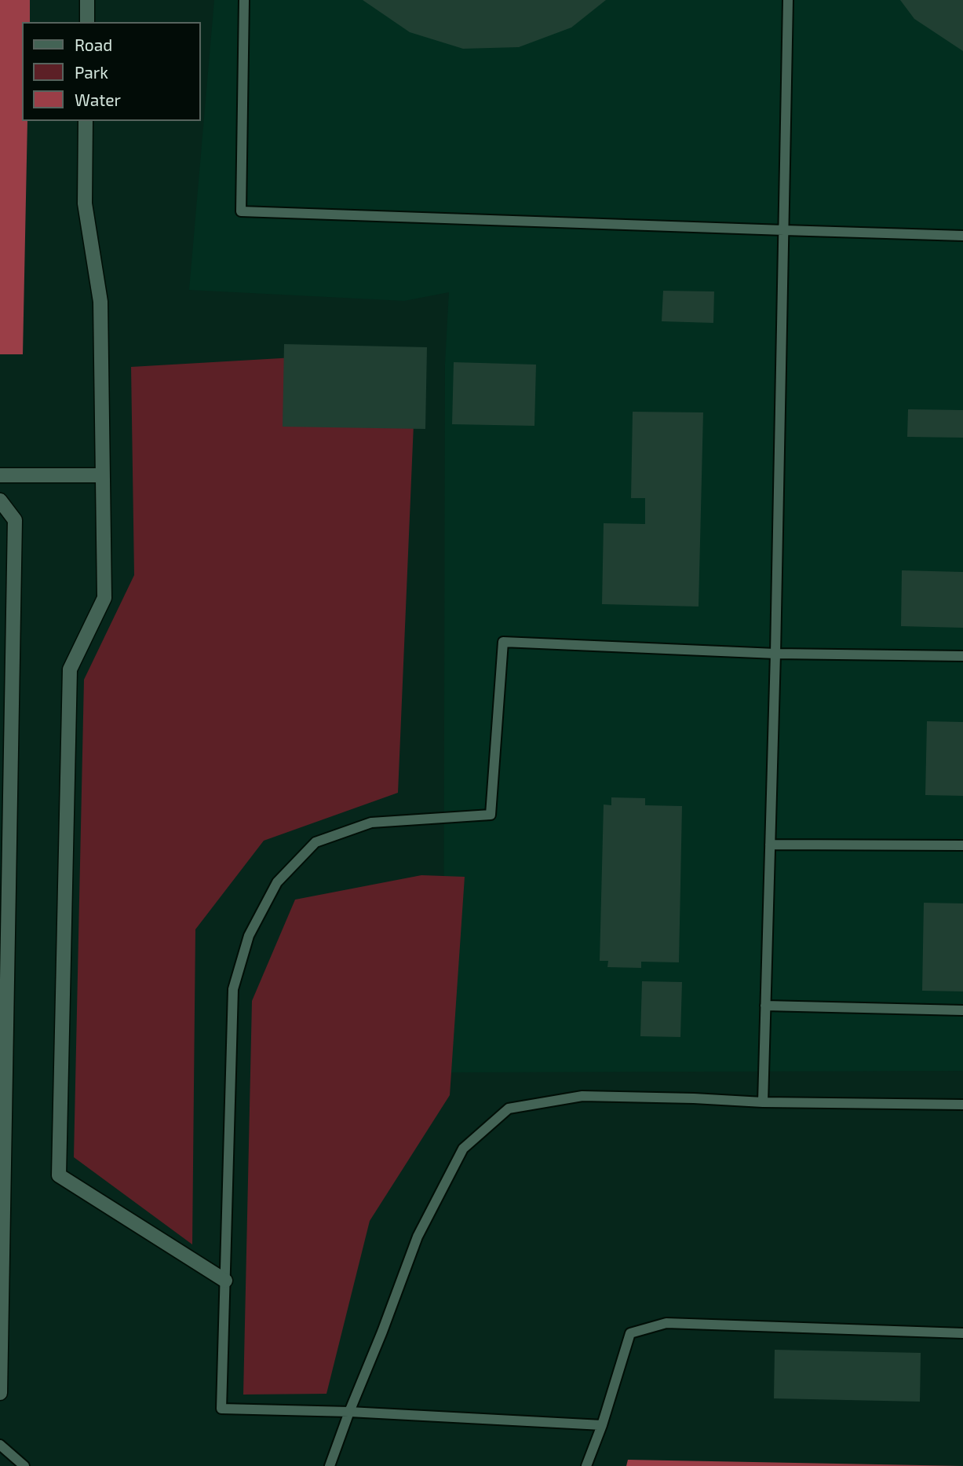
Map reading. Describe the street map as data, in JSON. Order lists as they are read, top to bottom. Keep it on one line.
{"legend":["Road","Park","Water"]}
